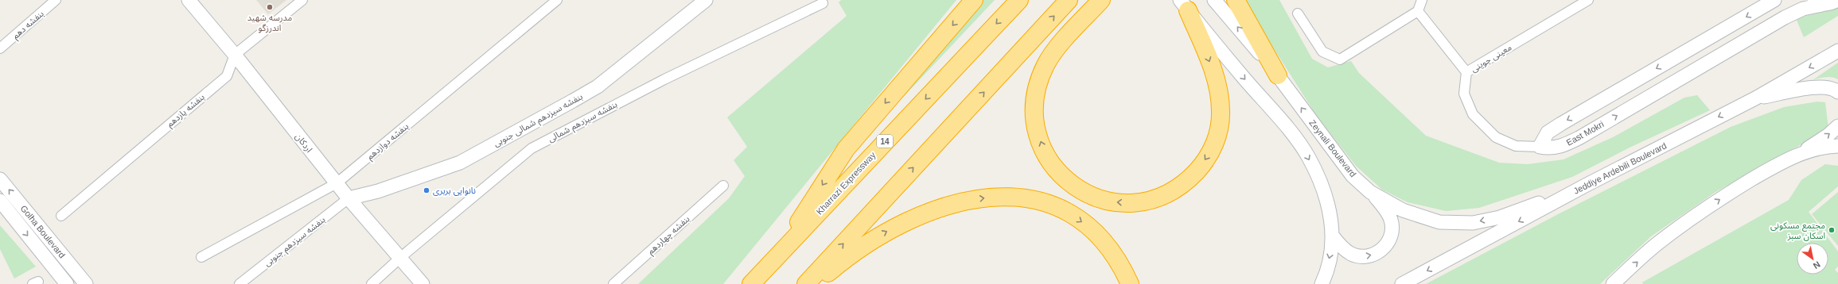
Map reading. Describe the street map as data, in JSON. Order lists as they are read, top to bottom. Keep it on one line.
{"streets":{"highway":["14","Kharrazi Expressway"],"main road":["بنفشه سیزدهم شمالی جنوبی","East Mokri","اردکان","Zeynali Boulevard","Jeddiye Ardebili Boulevard","Golha Boulevard"],"street":["بنفشه دهم","معینی جوینی","بنفشه یازدهم","بنفشه سیزدهم شمالی","بنفشه دوازدهم","بنفشه چهاردهم","بنفشه سیزدهم جنوبی"]},"crossings":[["معینی جوینی","East Mokri"],["بنفشه یازدهم","اردکان"],["بنفشه سیزدهم شمالی جنوبی","اردکان"],["بنفشه سیزدهم شمالی جنوبی","بنفشه سیزدهم جنوبی"],["بنفشه سیزدهم شمالی","اردکان"],["بنفشه دوازدهم","اردکان"],["اردکان","بنفشه سیزدهم جنوبی"],["Zeynali Boulevard","Jeddiye Ardebili Boulevard"]],"one_way":["Zeynali Boulevard"],"places":["مدرسه شهید اندرزگو","نانوایی بربری","مجتمع مسکونی اسکان سبز"],"north":"bottom right"}
